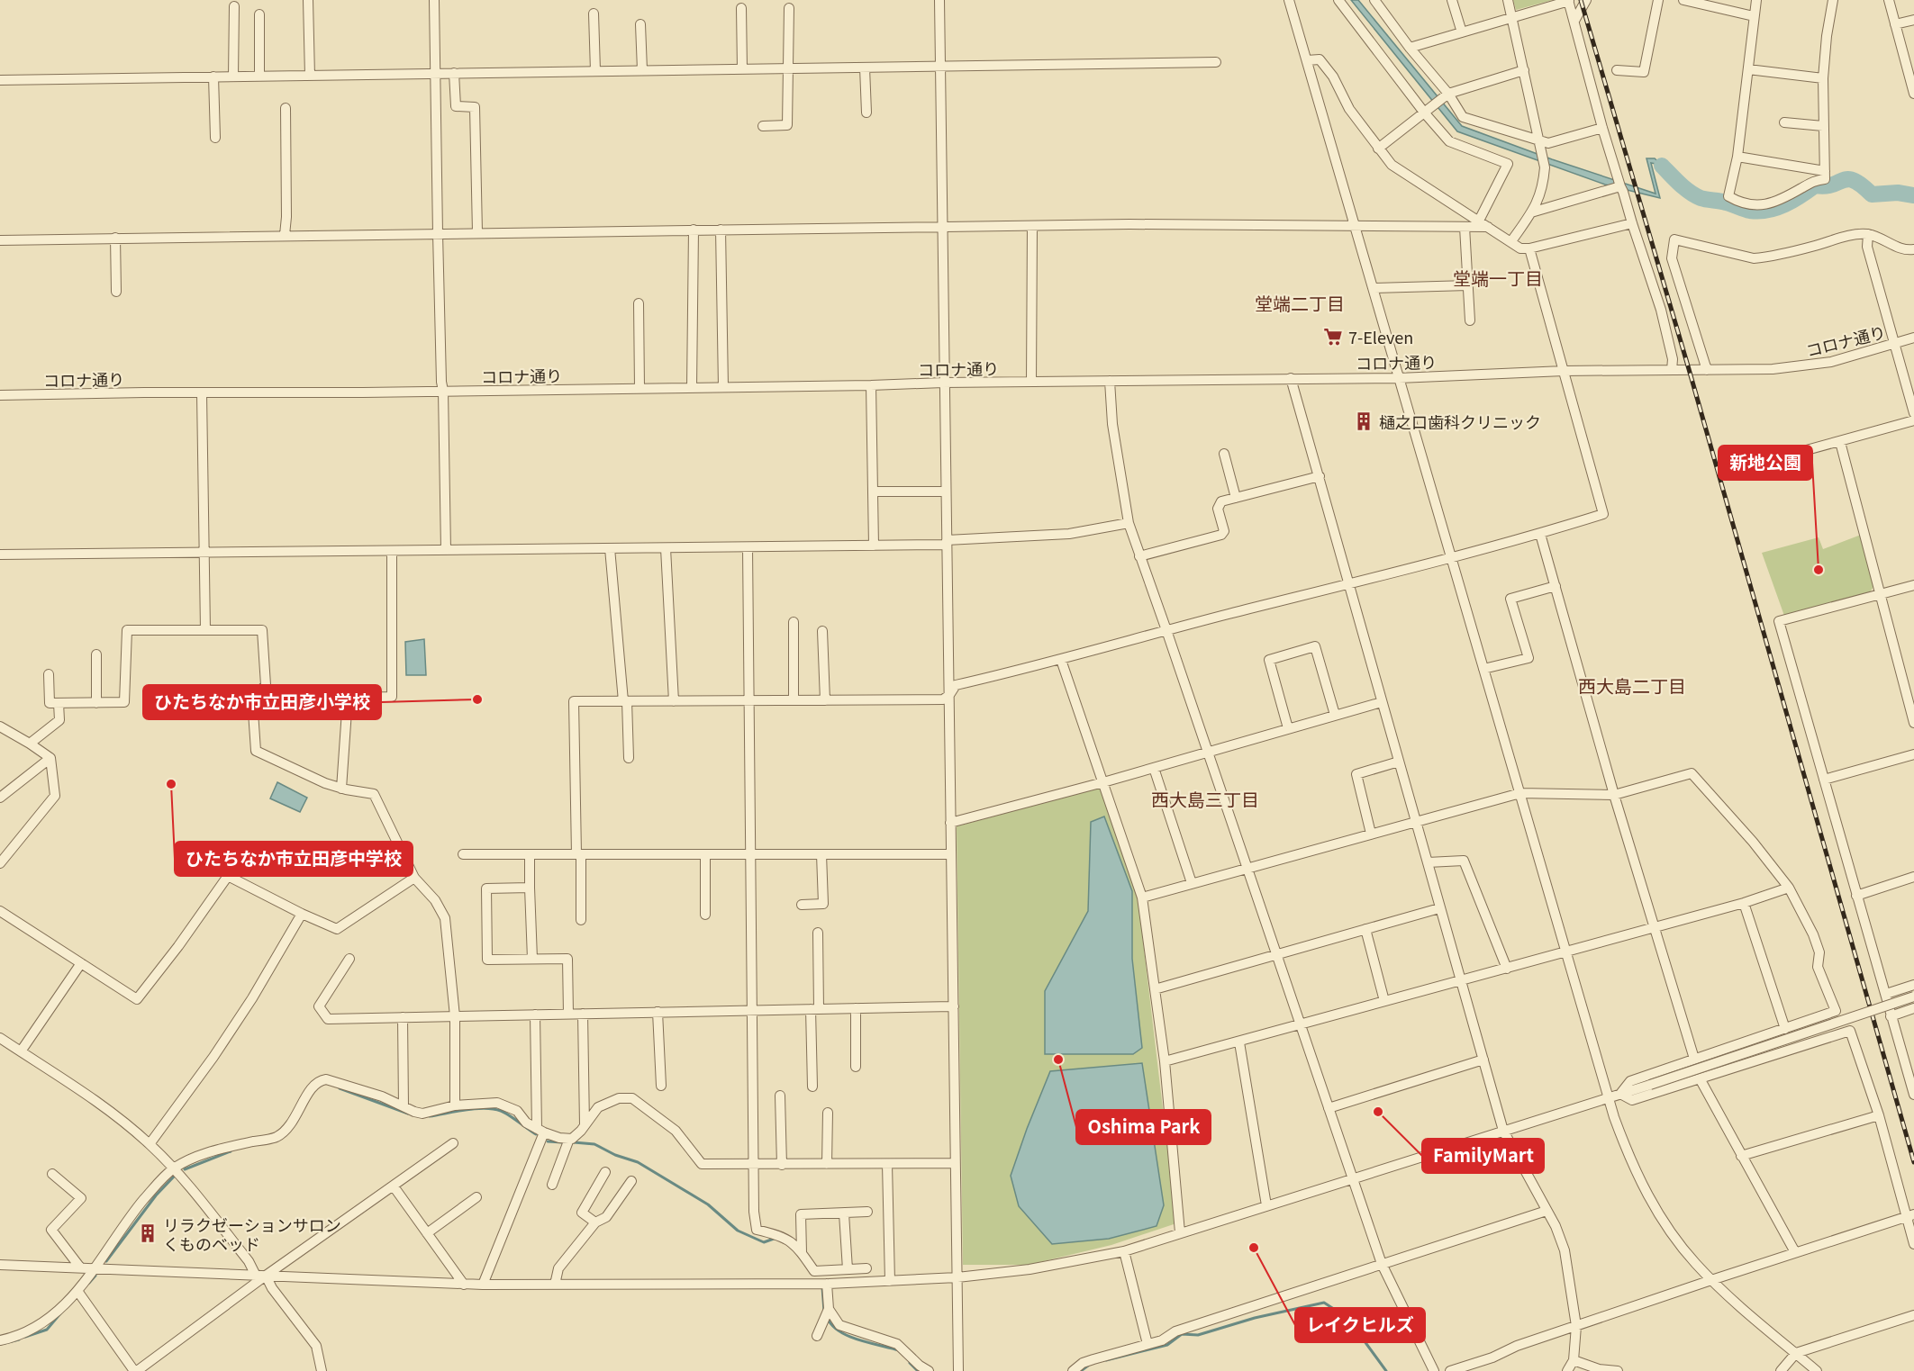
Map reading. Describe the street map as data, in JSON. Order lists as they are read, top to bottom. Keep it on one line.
{"streets":{"street":["コロナ通り"]},"districts":["堂端一丁目","堂端二丁目","西大島二丁目","西大島三丁目"],"places":{"supermarket":["7-Eleven"],"building":["樋之口歯科クリニック","リラクゼーションサロン くものベッド"],"other":["新地公園","ひたちなか市立田彦小学校","ひたちなか市立田彦中学校","Oshima Park","FamilyMart","レイクヒルズ"]}}
